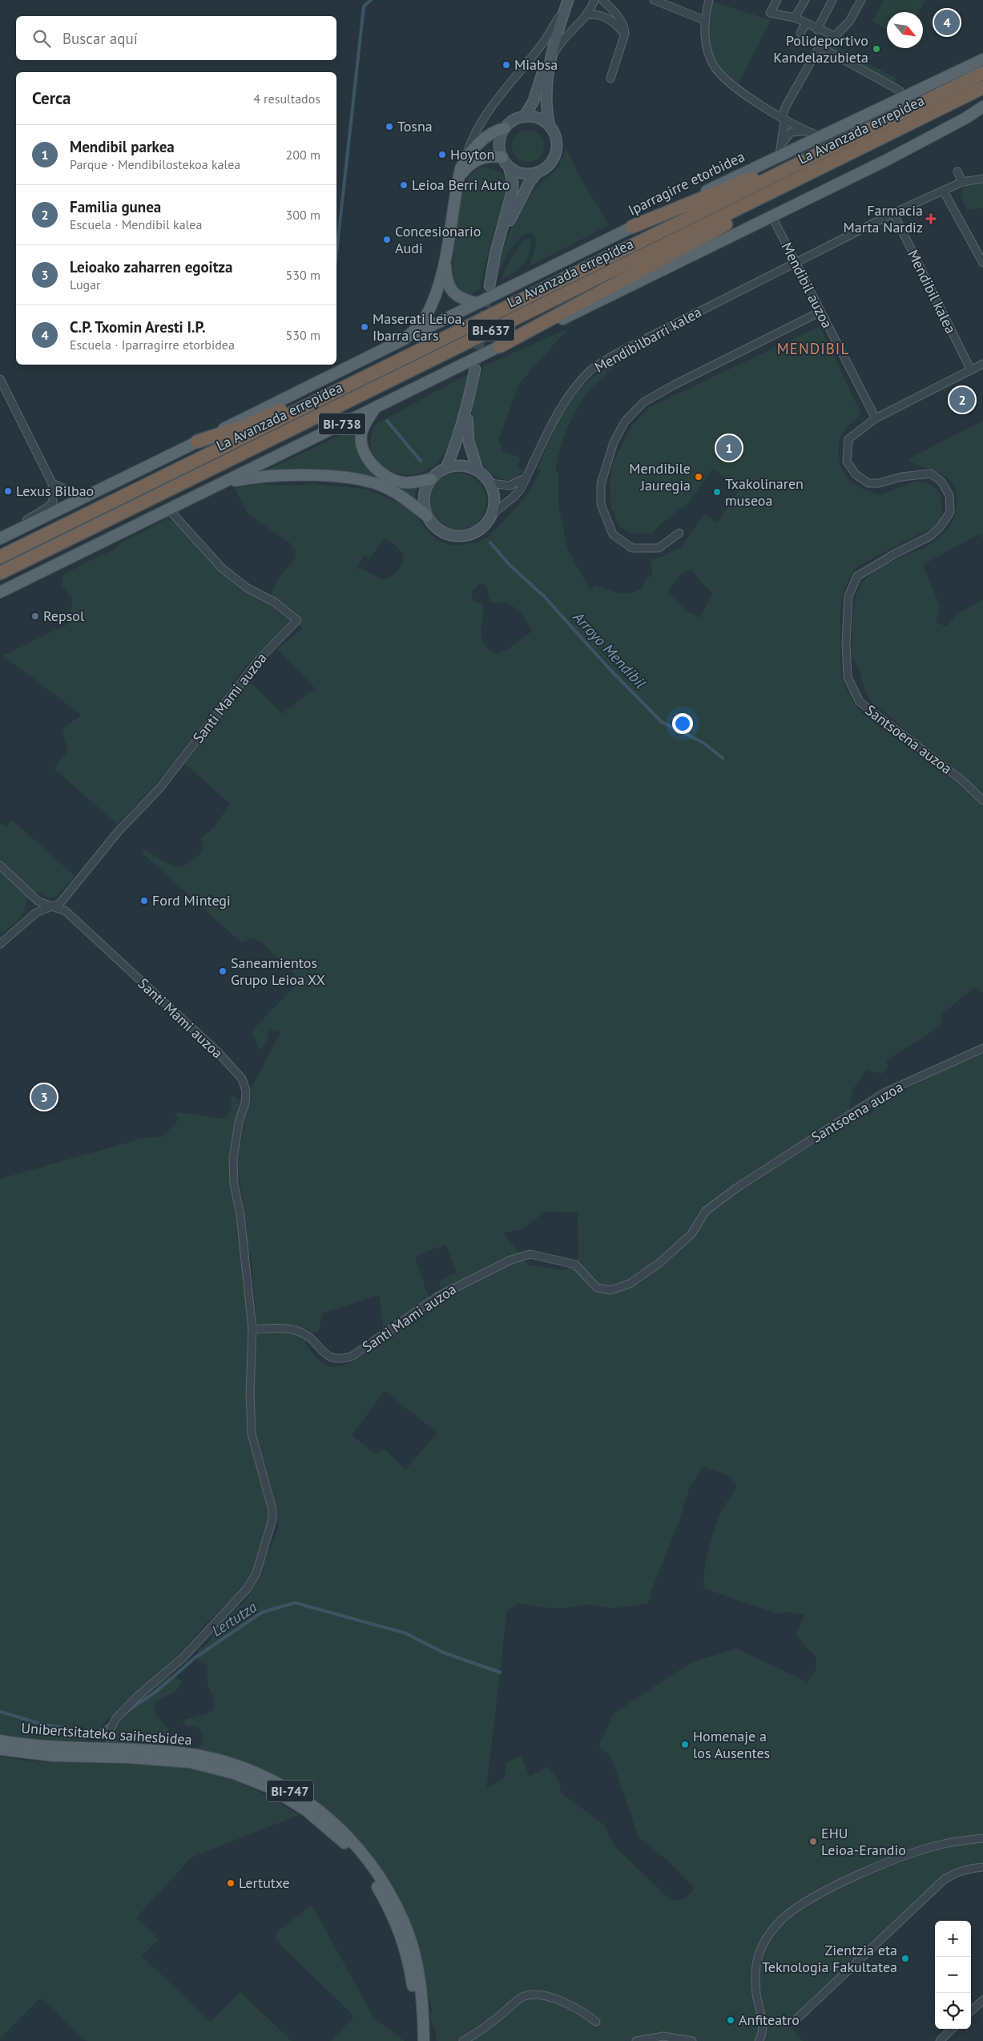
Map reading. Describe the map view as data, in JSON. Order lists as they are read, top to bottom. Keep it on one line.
{"streets":{"highway":["La Avanzada errepidea","BI-637"],"main road":["Iparragirre etorbidea","BI-738","Unibertsitateko saihesbidea","BI-747"],"street":["Mendibil auzoa","Mendibil kalea","Mendibilbarri kalea","Santi Mami auzoa","Santsoena auzoa"]},"crossings":[["Mendibil auzoa","Mendibilbarri kalea"],["Mendibil auzoa","Santsoena auzoa"],["BI-738","Santi Mami auzoa"],["Santi Mami auzoa","Santsoena auzoa"]],"districts":["MENDIBIL"],"water":["Arroyo Mendibil","Lertutza"],"places":{"other":["Polideportivo Kandelazubieta","Miabsa","Tosna","Hoyton","Leioa Berri Auto","Concesionario Audi","Maserati Leioa, Ibarra Cars","Mendibile Jauregia","Lexus Bilbao","Txakolinaren museoa","Repsol","Ford Mintegi","Saneamientos Grupo Leioa XX","Homenaje a los Ausentes","EHU Leioa-Erandio","Lertutxe","Zientzia eta Teknologia Fakultatea","Anfiteatro"],"health":["Farmacia Marta Nardiz"]},"north":"bottom right","page":{"pins":["4","2","1","3"],"search":"Buscar aquí","heading":["Cerca","4 resultados"],"list":[{"mark":"1","name":"Mendibil parkea","note":"Parque · Mendibilostekoa kalea","value":"200 m"},{"mark":"2","name":"Familia gunea","note":"Escuela · Mendibil kalea","value":"300 m"},{"mark":"3","name":"Leioako zaharren egoitza","note":"Lugar","value":"530 m"},{"mark":"4","name":"C.P. Txomin Aresti I.P.","note":"Escuela · Iparragirre etorbidea","value":"530 m"}],"map_buttons":["+","−"]}}
